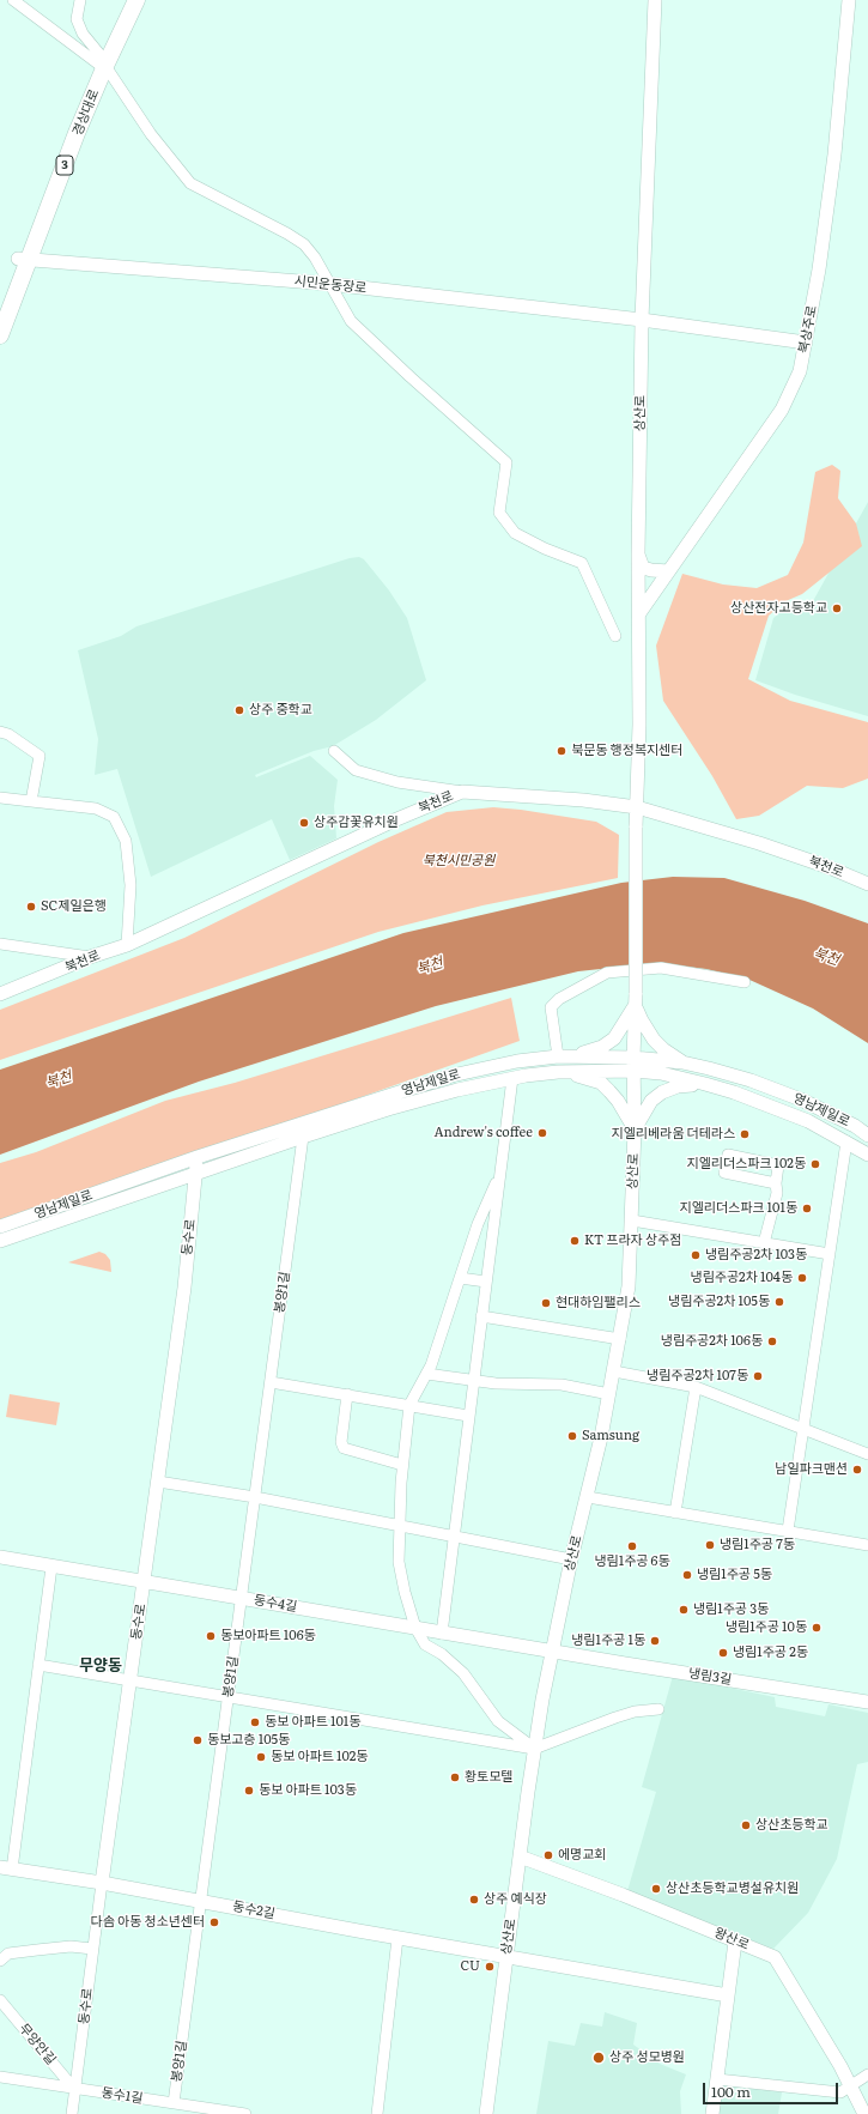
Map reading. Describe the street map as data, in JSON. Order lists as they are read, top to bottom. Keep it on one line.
{"streets":{"main road":["경상대로","3"],"street":["시민운동장로","북상주로","상산로","북천로","영남제일로","동수로","봉양1길","동수4길","냉림3길","동수2길","왕산로","무양안길","동수1길"]},"crossings":[["경상대로","시민운동장로"],["시민운동장로","북상주로"],["시민운동장로","상산로"],["북상주로","상산로"],["상산로","북천로"],["상산로","영남제일로"],["상산로","동수4길"],["상산로","냉림3길"],["상산로","동수2길"],["상산로","왕산로"],["영남제일로","동수로"],["영남제일로","봉양1길"],["동수로","동수4길"],["동수로","동수2길"],["동수로","무양안길"],["동수로","동수1길"],["봉양1길","동수4길"],["봉양1길","동수2길"],["봉양1길","동수1길"],["동수4길","냉림3길"],["무양안길","동수1길"]],"districts":["무양동"],"water":["북천"],"parks":["북천시민공원"],"places":["상산전자고등학교","상주 중학교","북문동 행정복지센터","상주감꽃유치원","SC제일은행","Andrew's coffee","지엘리베라움 더테라스","지엘리더스파크 102동","지엘리더스파크 101동","KT 프라자 상주점","냉림주공2차 103동","냉림주공2차 104동","냉림주공2차 105동","현대하임팰리스","냉림주공2차 106동","냉림주공2차 107동","Samsung","남일파크맨션","냉림1주공 7동","냉림1주공 6동","냉림1주공 5동","냉림1주공 3동","냉림1주공 10동","동보아파트 106동","냉림1주공 1동","냉림1주공 2동","동보 아파트 101동","동보고층 105동","동보 아파트 102동","황토모텔","동보 아파트 103동","상산초등학교","에명교회","상산초등학교병설유치원","상주 예식장","다솜 아동 청소년센터","CU","상주 성모병원"],"scale_bar":"100 m"}
